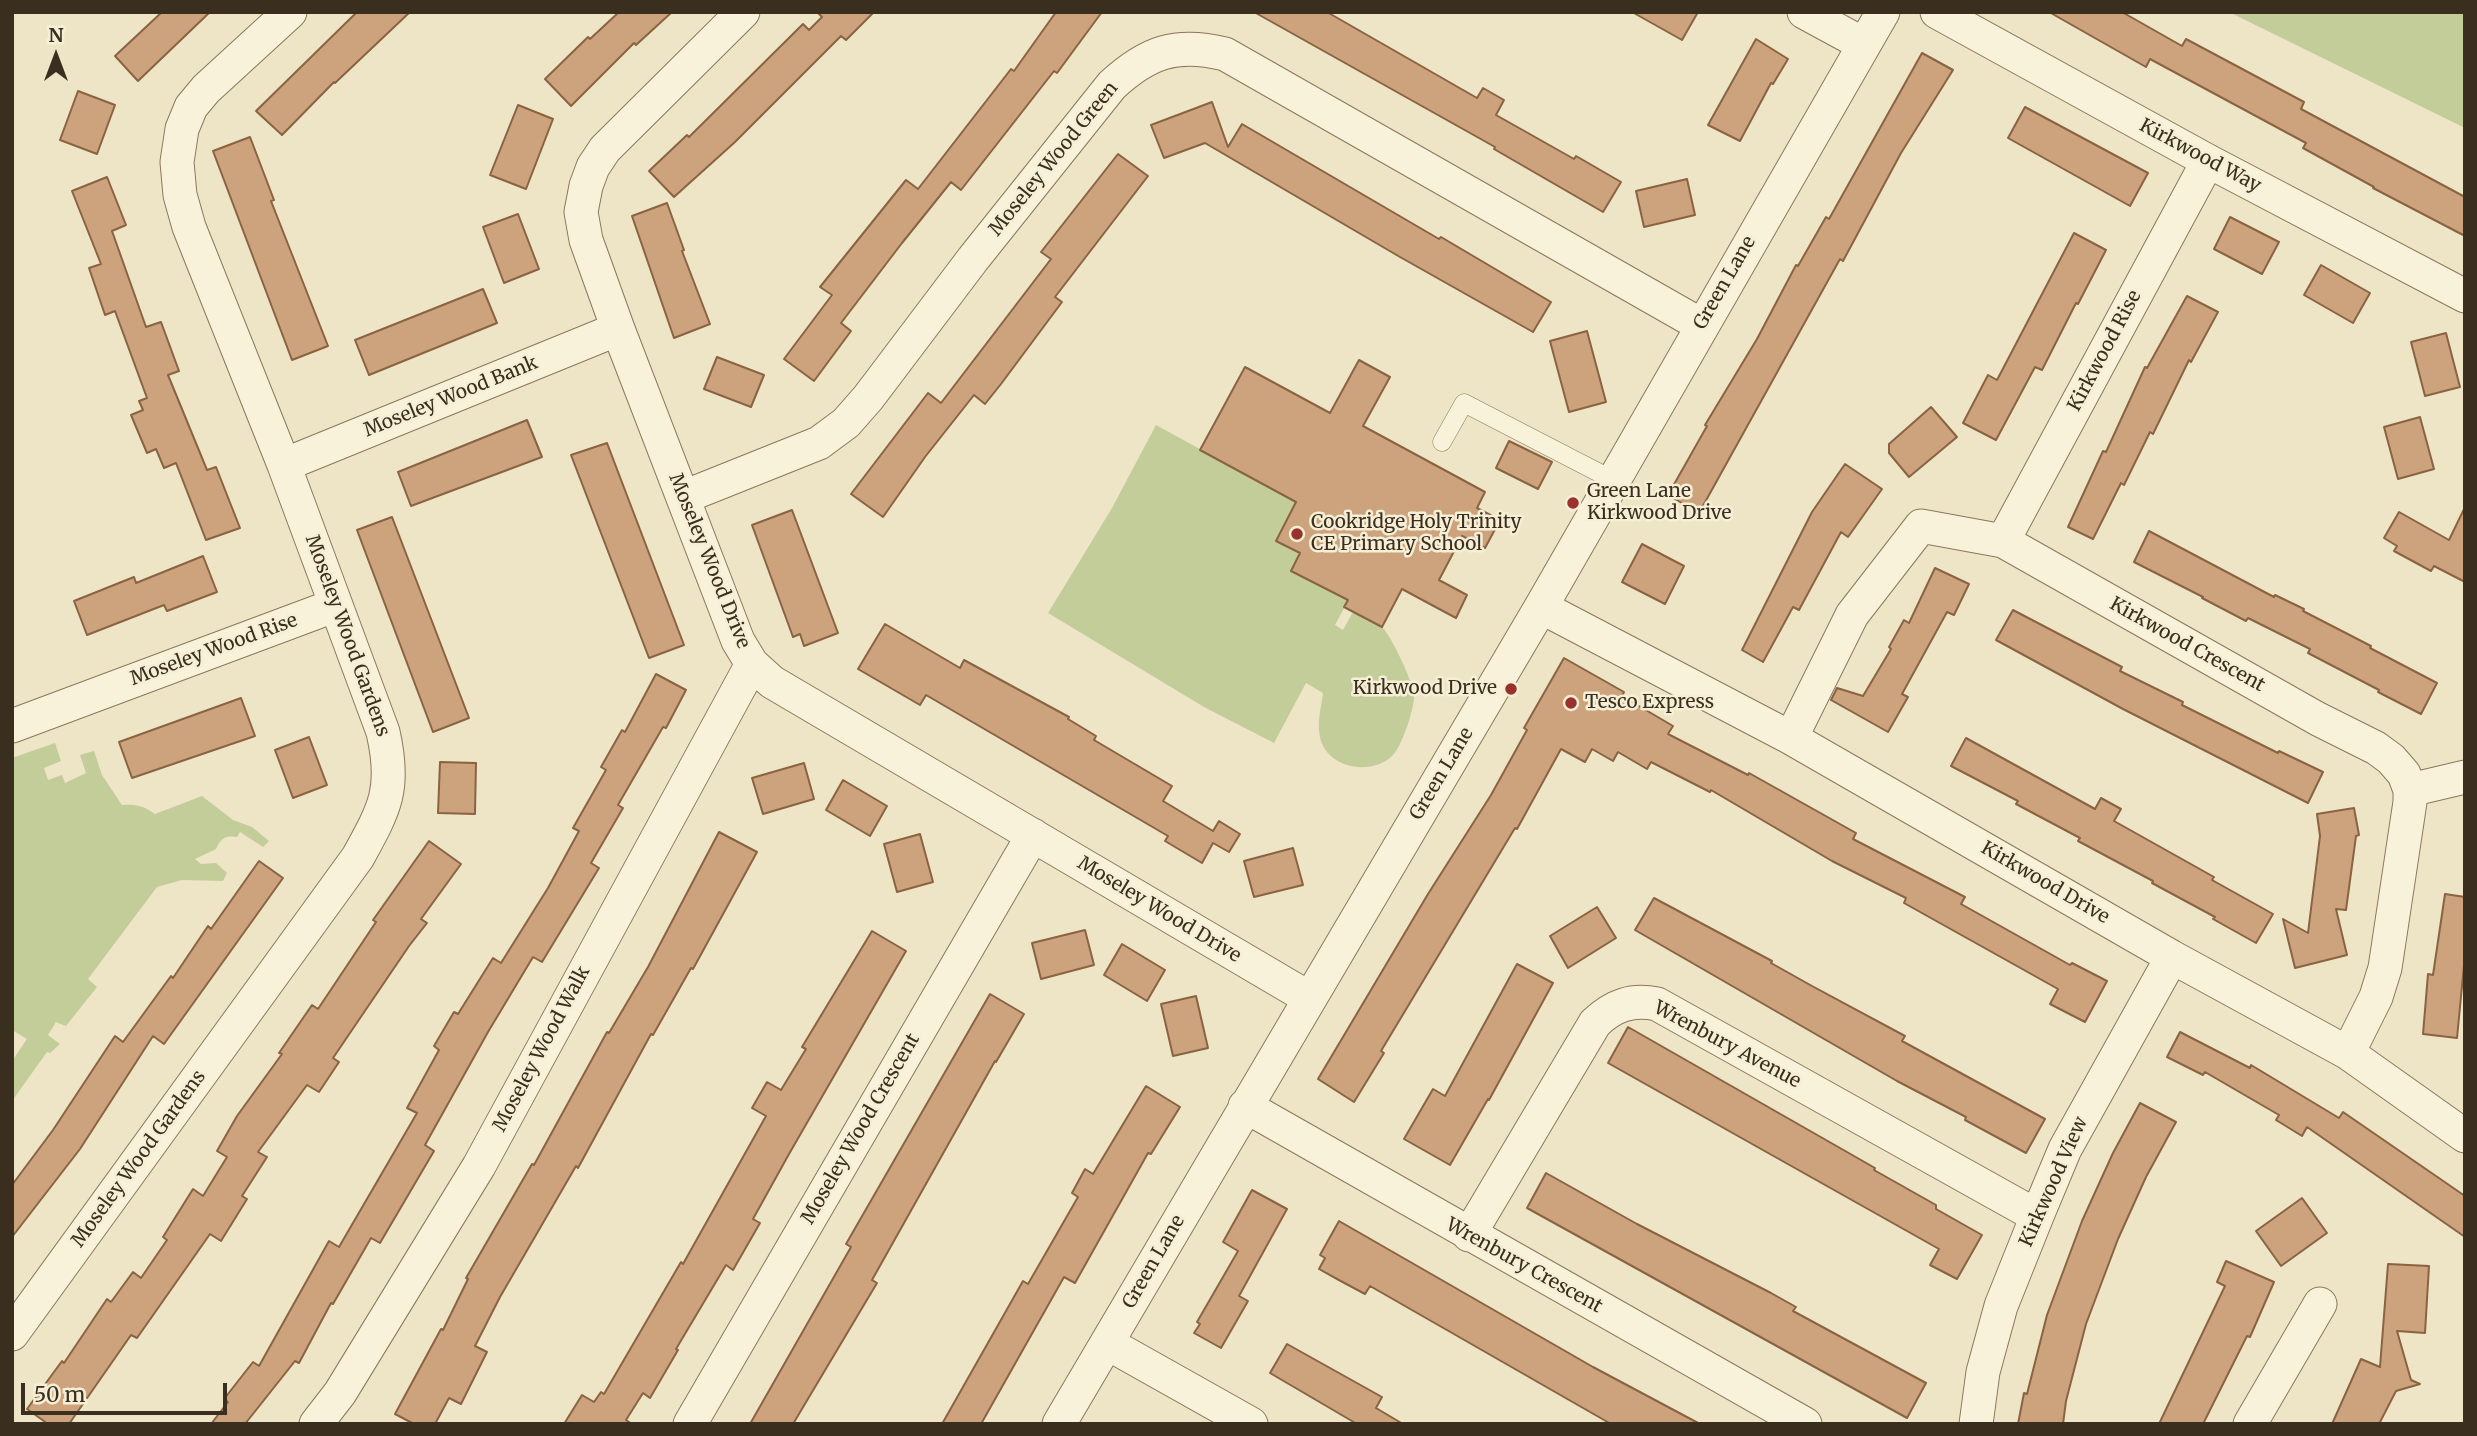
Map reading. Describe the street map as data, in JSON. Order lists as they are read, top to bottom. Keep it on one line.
{"streets":{"street":["Kirkwood Way","Moseley Wood Green","Green Lane","Kirkwood Rise","Moseley Wood Bank","Moseley Wood Drive","Moseley Wood Gardens","Kirkwood Crescent","Moseley Wood Rise","Kirkwood Drive","Wrenbury Avenue","Moseley Wood Walk","Moseley Wood Crescent","Kirkwood View","Wrenbury Crescent"]},"crossings":[["Kirkwood Way","Kirkwood Rise"],["Moseley Wood Green","Green Lane"],["Moseley Wood Green","Moseley Wood Drive"],["Green Lane","Moseley Wood Drive"],["Green Lane","Kirkwood Drive"],["Green Lane","Wrenbury Crescent"],["Kirkwood Rise","Kirkwood Crescent"],["Moseley Wood Bank","Moseley Wood Drive"],["Moseley Wood Bank","Moseley Wood Gardens"],["Moseley Wood Drive","Moseley Wood Walk"],["Moseley Wood Drive","Moseley Wood Crescent"],["Moseley Wood Gardens","Moseley Wood Rise"],["Kirkwood Crescent","Kirkwood Drive"],["Kirkwood Drive","Kirkwood View"],["Wrenbury Avenue","Kirkwood View"],["Wrenbury Avenue","Wrenbury Crescent"]],"places":["Green Lane Kirkwood Drive","Cookridge Holy Trinity CE Primary School","Kirkwood Drive","Tesco Express"],"scale_bar":"50 m","north":"top"}
